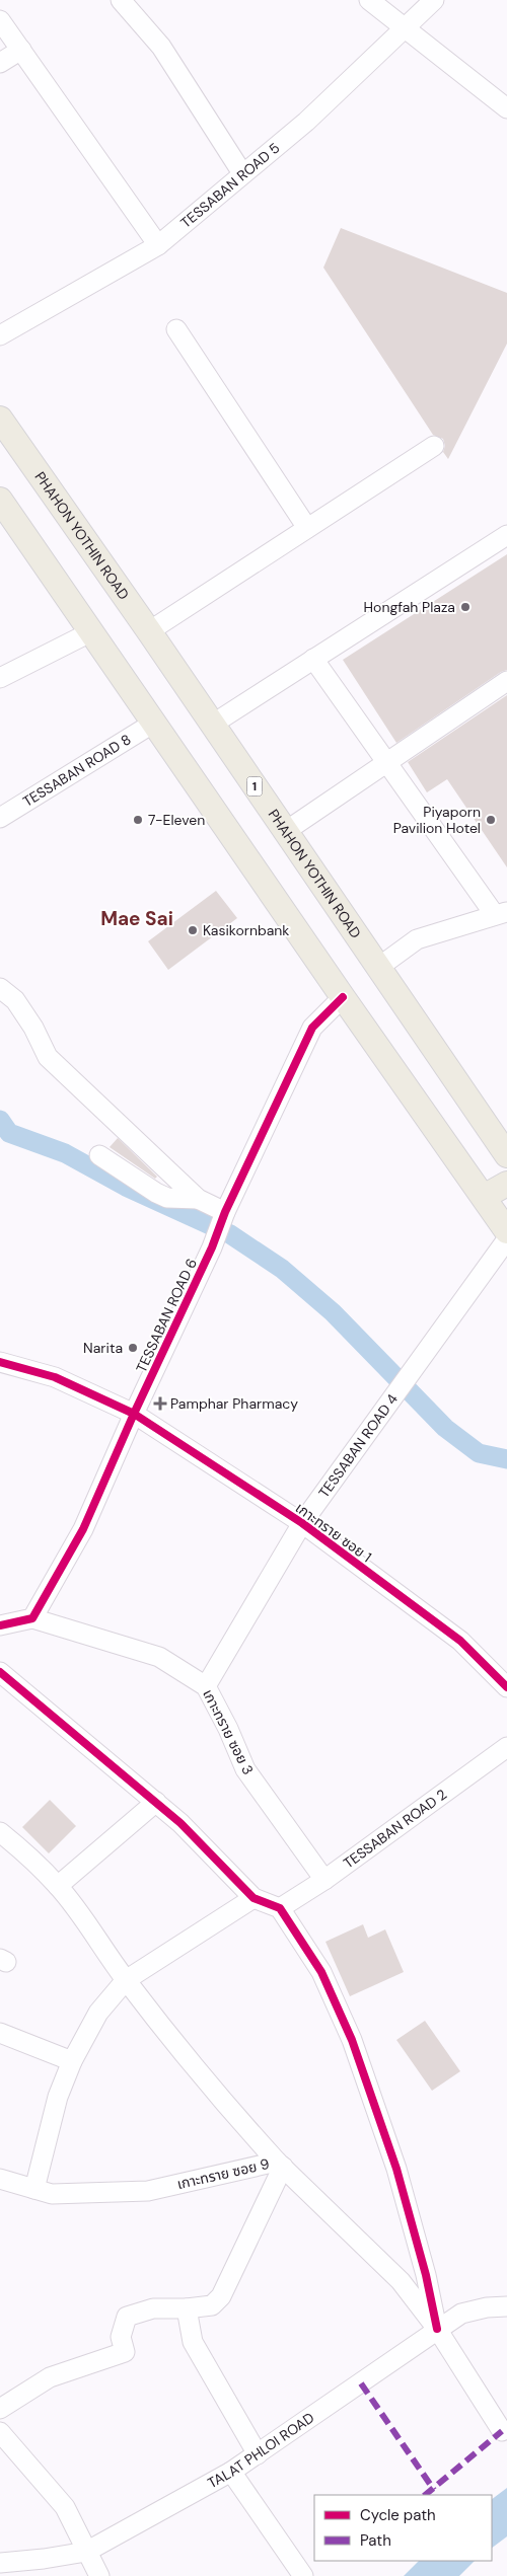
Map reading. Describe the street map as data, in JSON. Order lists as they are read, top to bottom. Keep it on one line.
{"streets":{"main road":["PHAHON YOTHIN ROAD","1"],"street":["TESSABAN ROAD 5","TESSABAN ROAD 8","TESSABAN ROAD 6","TESSABAN ROAD 4","เกาะทราย ซอย 1","เกาะทราย ซอย 3","TESSABAN ROAD 2","เกาะทราย ซอย 9","TALAT PHLOI ROAD"]},"crossings":[["TESSABAN ROAD 6","เกาะทราย ซอย 1"],["TESSABAN ROAD 6","เกาะทราย ซอย 3"],["TESSABAN ROAD 4","เกาะทราย ซอย 1"],["TESSABAN ROAD 4","เกาะทราย ซอย 3"],["เกาะทราย ซอย 3","TESSABAN ROAD 2"],["เกาะทราย ซอย 9","TALAT PHLOI ROAD"]],"districts":["Mae Sai"],"places":{"other":["Hongfah Plaza","7-Eleven","Piyaporn Pavilion Hotel","Kasikornbank","Narita"],"health":["Pamphar Pharmacy"]},"legend":["Cycle path","Path"]}
